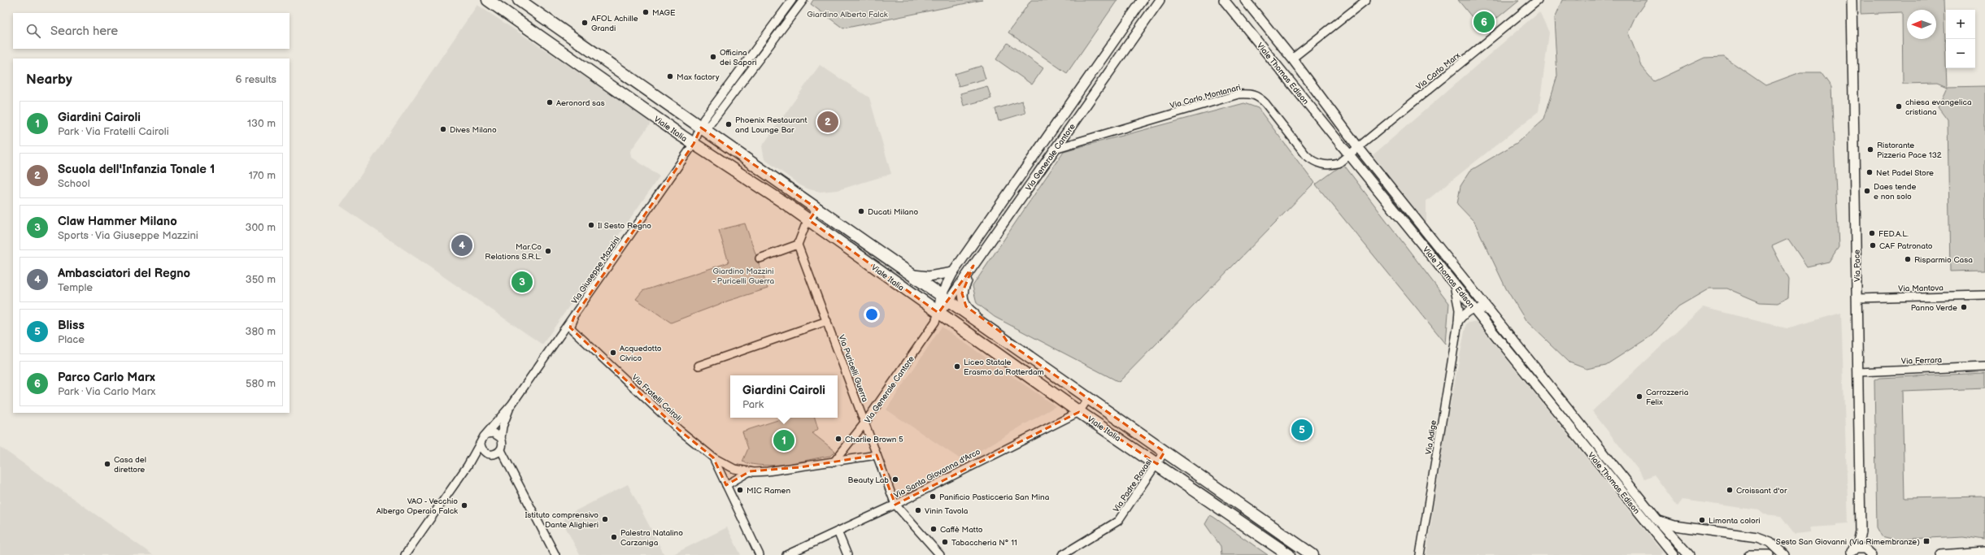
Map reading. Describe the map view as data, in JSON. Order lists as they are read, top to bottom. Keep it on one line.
{"streets":{"main road":["Viale Italia"],"street":["Via Carlo Marx","Viale Thomas Edison","Via Carlo Montanari","Via Generale Cantore","Via Pace","Via Giuseppe Mazzini","Via Mantova","Via Ferrara","Via Puricelli Guerra","Via Fratelli Cairoli","Via Adige","Via Santa Giovanna d'Arco","Via Padre Ravasi"]},"crossings":[["Via Carlo Marx","Viale Thomas Edison"],["Via Carlo Marx","Via Carlo Montanari"],["Viale Thomas Edison","Via Carlo Montanari"],["Viale Thomas Edison","Via Adige"],["Via Carlo Montanari","Via Generale Cantore"],["Viale Italia","Via Generale Cantore"],["Viale Italia","Via Giuseppe Mazzini"],["Viale Italia","Via Santa Giovanna d'Arco"],["Viale Italia","Via Padre Ravasi"],["Via Generale Cantore","Via Puricelli Guerra"],["Via Generale Cantore","Via Fratelli Cairoli"],["Via Pace","Via Mantova"],["Via Pace","Via Ferrara"],["Via Giuseppe Mazzini","Via Fratelli Cairoli"],["Via Puricelli Guerra","Via Fratelli Cairoli"],["Via Puricelli Guerra","Via Santa Giovanna d'Arco"]],"parks":["Giardino Alberto Falck","Giardino Mazzini - Puricelli Guerra"],"places":{"other":["MAGE","AFOL Achille Grandi","Officina dei Sapori","Max factory","Aeronord sas","chiesa evangelica cristiana","Phoenix Restaurant and Lounge Bar","Dives Milano","Ristorante Pizzeria Pace 132","Net Padel Store","Daes tende e non solo","Ducati Milano","Il Sesto Regno","FED.A.L.","CAF Patronato","Mar.Co Relations S.R.L.","Risparmio Casa","Panno Verde","Acquedotto Civico","Liceo Statale Erasmo da Rotterdam","Carrozzeria Felix","Charlie Brown 5","Casa del direttore","Beauty Lab","MIC Ramen","Croissant d'or","Panificio Pasticceria San Mina","VAO - Vecchio Albergo Operaio Falck","Vinin Tavola","Istituto comprensivo Dante Alighieri","Limonta colori","Caffè Matto","Palestra Natalino Carzaniga","Tabaccheria N° 11"],"transit":["Sesto San Giovanni (Via Rimembranze)"]},"north":"left","page":{"map_buttons":["+","−"],"pins":["6","2","4","3","5","1"],"search":"Search here","heading":["Nearby","6 results"],"list":[{"mark":"1","name":"Giardini Cairoli","note":"Park · Via Fratelli Cairoli","value":"130 m"},{"mark":"2","name":"Scuola dell'Infanzia Tonale 1","note":"School","value":"170 m"},{"mark":"3","name":"Claw Hammer Milano","note":"Sports · Via Giuseppe Mazzini","value":"300 m"},{"mark":"4","name":"Ambasciatori del Regno","note":"Temple","value":"350 m"},{"mark":"5","name":"Bliss","note":"Place","value":"380 m"},{"mark":"6","name":"Parco Carlo Marx","note":"Park · Via Carlo Marx","value":"580 m"}],"popup":["Giardini Cairoli","Park"]}}
